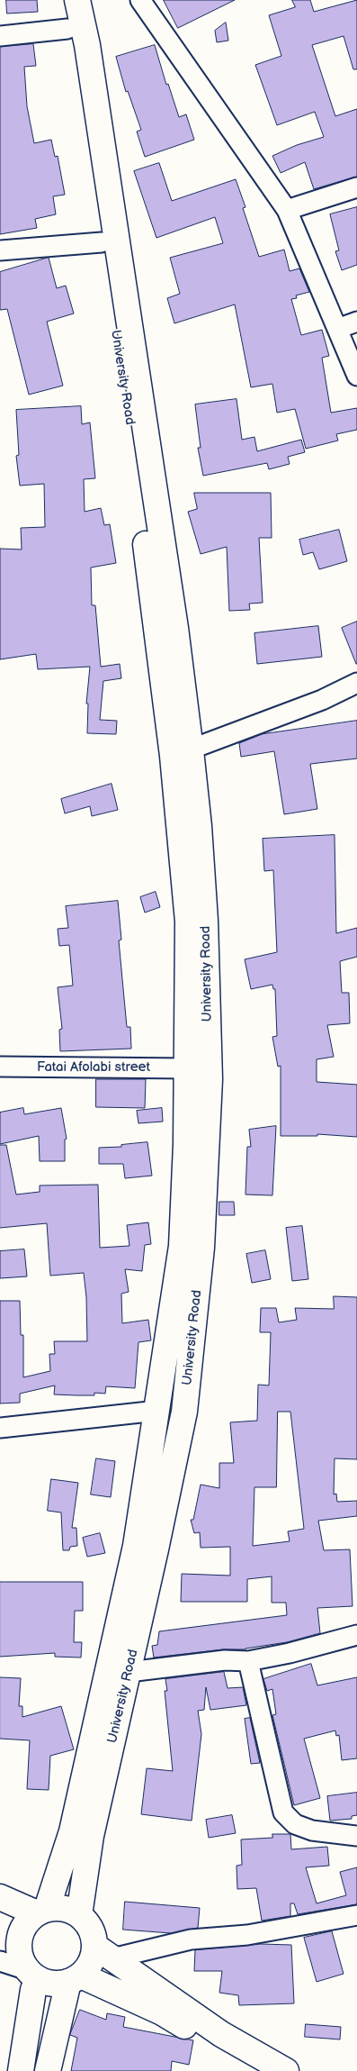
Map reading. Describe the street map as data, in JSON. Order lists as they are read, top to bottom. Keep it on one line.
{"streets":{"main road":["University Road"],"street":["Fatai Afolabi street"]},"crossings":[["University Road","Fatai Afolabi street"]]}
